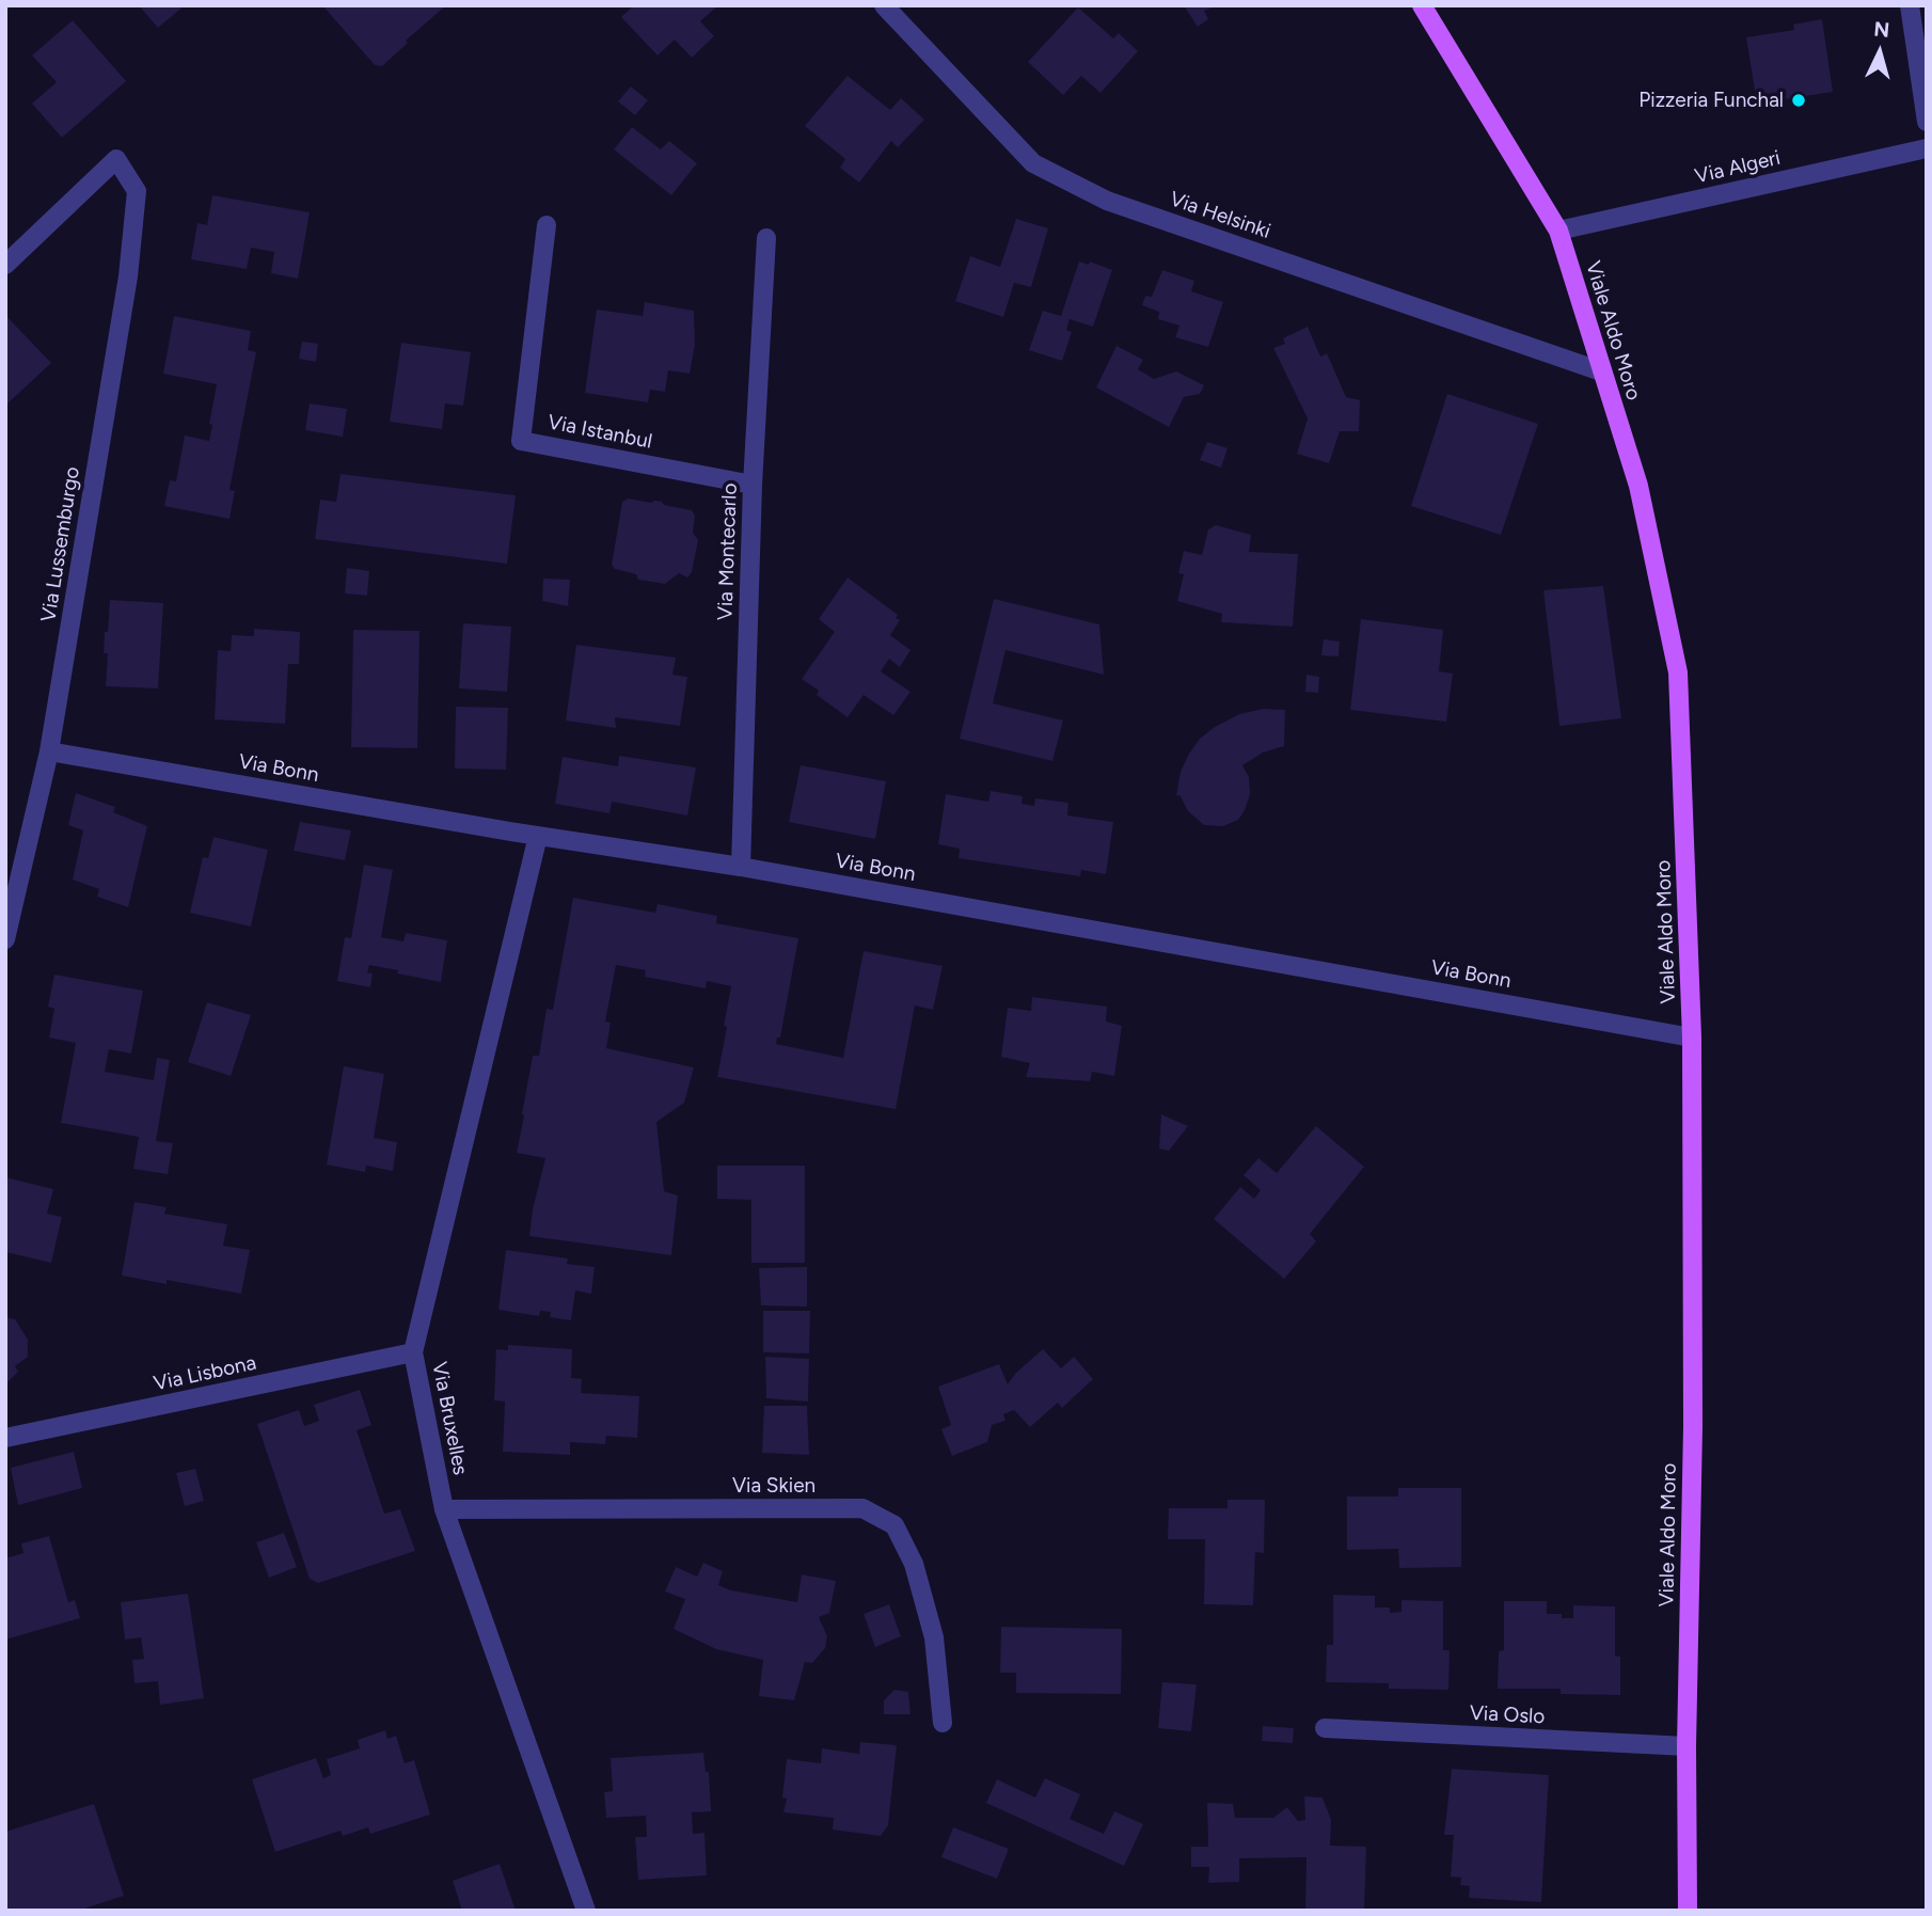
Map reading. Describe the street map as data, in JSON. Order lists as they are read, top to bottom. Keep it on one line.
{"streets":{"main road":["Viale Aldo Moro"],"street":["Via Algeri","Via Helsinki","Via Istanbul","Via Lussemburgo","Via Montecarlo","Via Bonn","Via Lisbona","Via Bruxelles","Via Skien","Via Oslo"]},"crossings":[["Via Algeri","Viale Aldo Moro"],["Via Helsinki","Viale Aldo Moro"],["Viale Aldo Moro","Via Bonn"],["Viale Aldo Moro","Via Oslo"],["Via Istanbul","Via Montecarlo"],["Via Lussemburgo","Via Bonn"],["Via Montecarlo","Via Bonn"],["Via Bonn","Via Bruxelles"],["Via Lisbona","Via Bruxelles"],["Via Bruxelles","Via Skien"]],"places":["Pizzeria Funchal"],"north":"top"}
